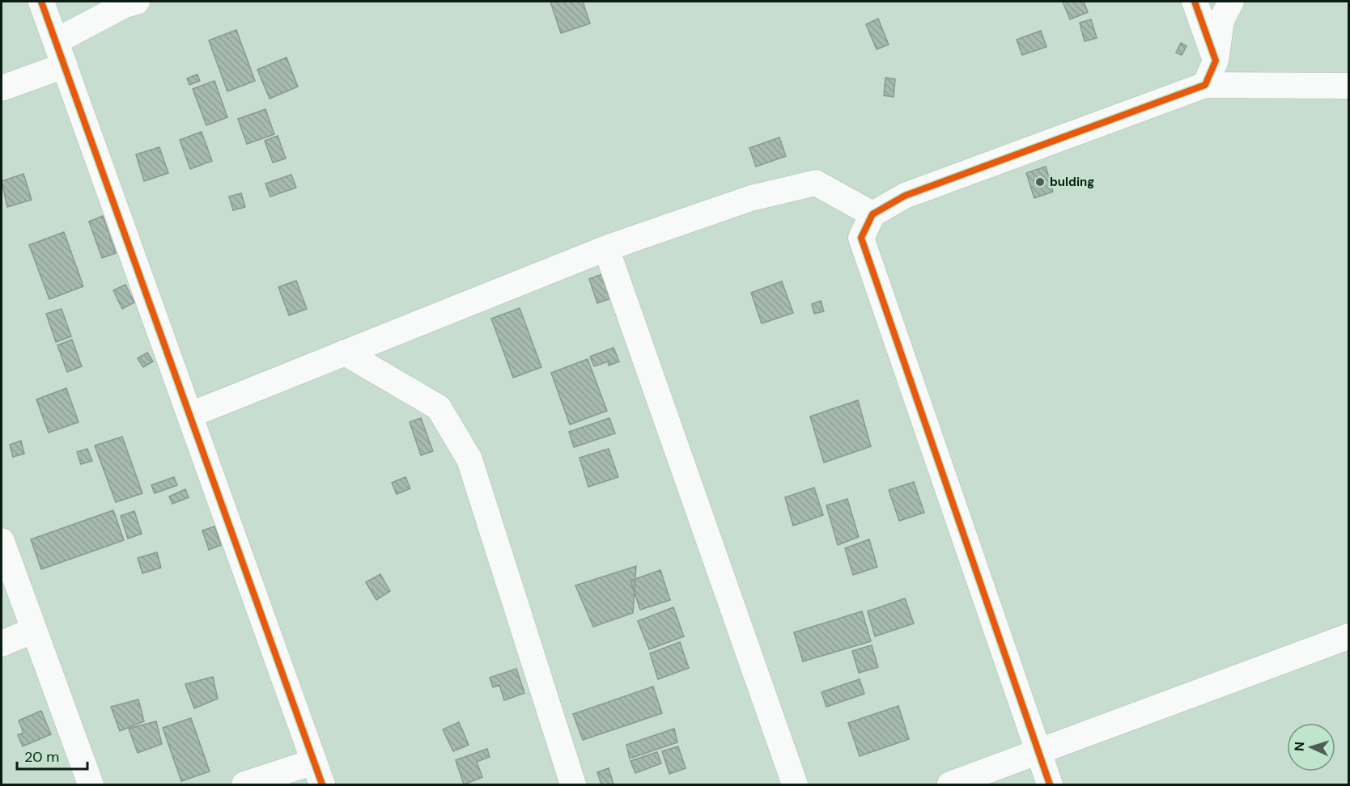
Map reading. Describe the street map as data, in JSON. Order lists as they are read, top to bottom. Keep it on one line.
{"places":["bulding"],"scale_bar":"20 m","north":"left"}
